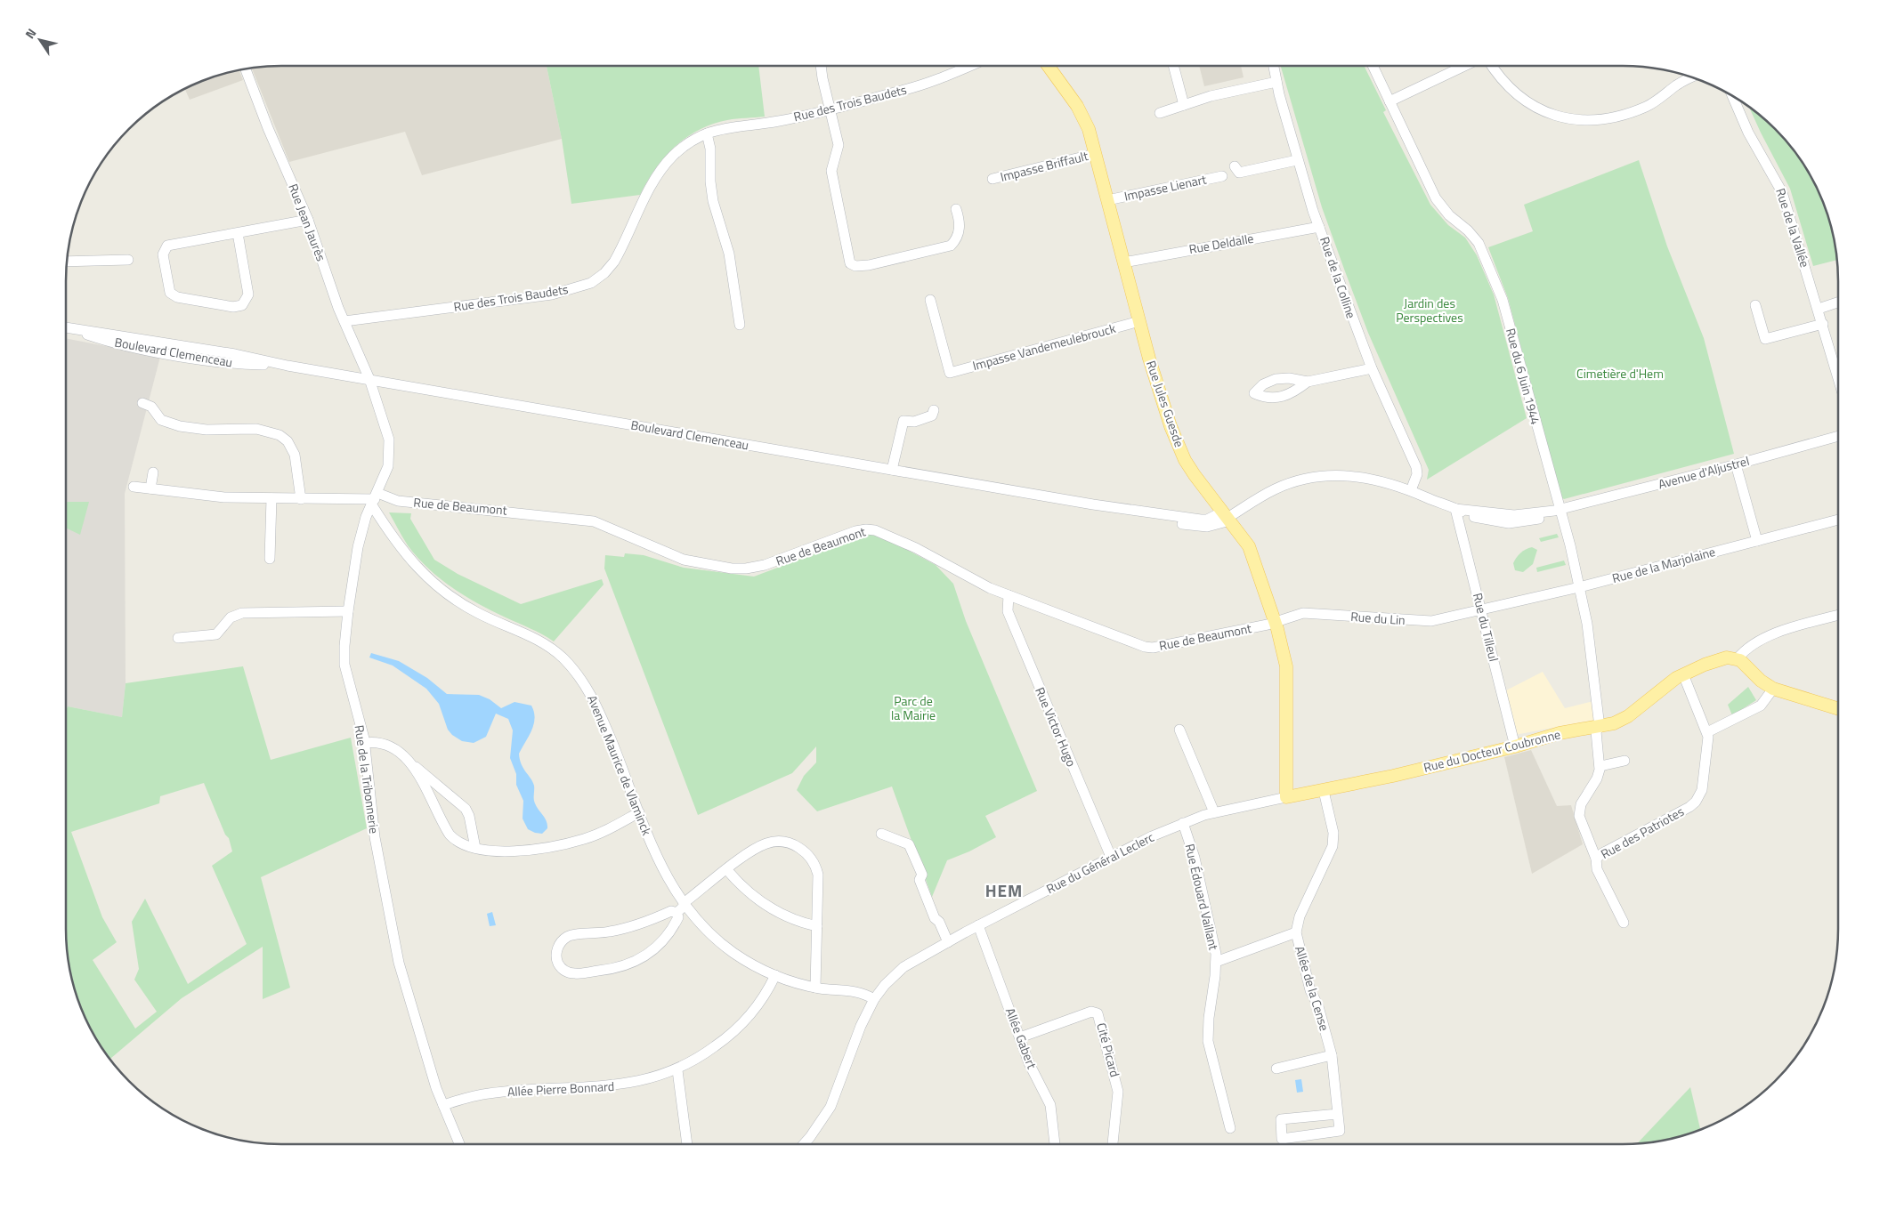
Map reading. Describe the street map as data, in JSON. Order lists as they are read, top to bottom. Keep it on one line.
{"streets":{"main road":["Rue Jules Guesde","Rue du Docteur Coubronne"],"street":["Rue des Trois Baudets","Impasse Briffault","Impasse Lienart","Rue Jean Jaurès","Rue de la Vallée","Rue Deldalle","Rue de la Colline","Impasse Vandemeulebrouck","Boulevard Clemenceau","Rue du 6 Juin 1944","Avenue d'Aljustrel","Rue de Beaumont","Rue de la Marjolaine","Rue du Lin","Rue du Tilleul","Rue Victor Hugo","Avenue Maurice de Vlaminck","Rue de la Tribonnerie","Rue des Patriotes","Rue du Général Leclerc","Rue Édouard Vaillant","Allée de la Cense","Allée Gabert","Cité Picard","Allée Pierre Bonnard"]},"crossings":[["Rue des Trois Baudets","Rue Jean Jaurès"],["Impasse Briffault","Rue Jules Guesde"],["Impasse Lienart","Rue Jules Guesde"],["Rue Jean Jaurès","Boulevard Clemenceau"],["Rue Jean Jaurès","Rue de la Tribonnerie"],["Rue Deldalle","Rue de la Colline"],["Rue Deldalle","Rue Jules Guesde"],["Rue de la Colline","Avenue d'Aljustrel"],["Impasse Vandemeulebrouck","Rue Jules Guesde"],["Boulevard Clemenceau","Rue Jules Guesde"],["Boulevard Clemenceau","Avenue d'Aljustrel"],["Boulevard Clemenceau","Rue de la Tribonnerie"],["Rue du 6 Juin 1944","Avenue d'Aljustrel"],["Rue du 6 Juin 1944","Rue de la Marjolaine"],["Rue du 6 Juin 1944","Rue du Docteur Coubronne"],["Rue Jules Guesde","Avenue d'Aljustrel"],["Rue Jules Guesde","Rue de Beaumont"],["Rue Jules Guesde","Rue du Lin"],["Rue Jules Guesde","Rue du Docteur Coubronne"],["Rue Jules Guesde","Rue du Général Leclerc"],["Avenue d'Aljustrel","Rue du Tilleul"],["Rue de Beaumont","Rue du Lin"],["Rue de Beaumont","Rue Victor Hugo"],["Rue de Beaumont","Avenue Maurice de Vlaminck"],["Rue de Beaumont","Rue de la Tribonnerie"],["Rue de la Marjolaine","Rue du Lin"],["Rue de la Marjolaine","Rue du Tilleul"],["Rue du Lin","Rue du Tilleul"],["Rue du Tilleul","Rue du Docteur Coubronne"],["Rue Victor Hugo","Rue du Général Leclerc"],["Rue du Docteur Coubronne","Rue du Général Leclerc"],["Rue du Docteur Coubronne","Allée de la Cense"],["Avenue Maurice de Vlaminck","Rue de la Tribonnerie"],["Avenue Maurice de Vlaminck","Rue du Général Leclerc"],["Avenue Maurice de Vlaminck","Allée Pierre Bonnard"],["Rue de la Tribonnerie","Allée Pierre Bonnard"],["Rue du Général Leclerc","Rue Édouard Vaillant"],["Rue du Général Leclerc","Allée Gabert"],["Allée Gabert","Cité Picard"]],"districts":["HEM"],"parks":["Jardin des Perspectives","Cimetière d'Hem","Parc de la Mairie"],"north":"top left"}
